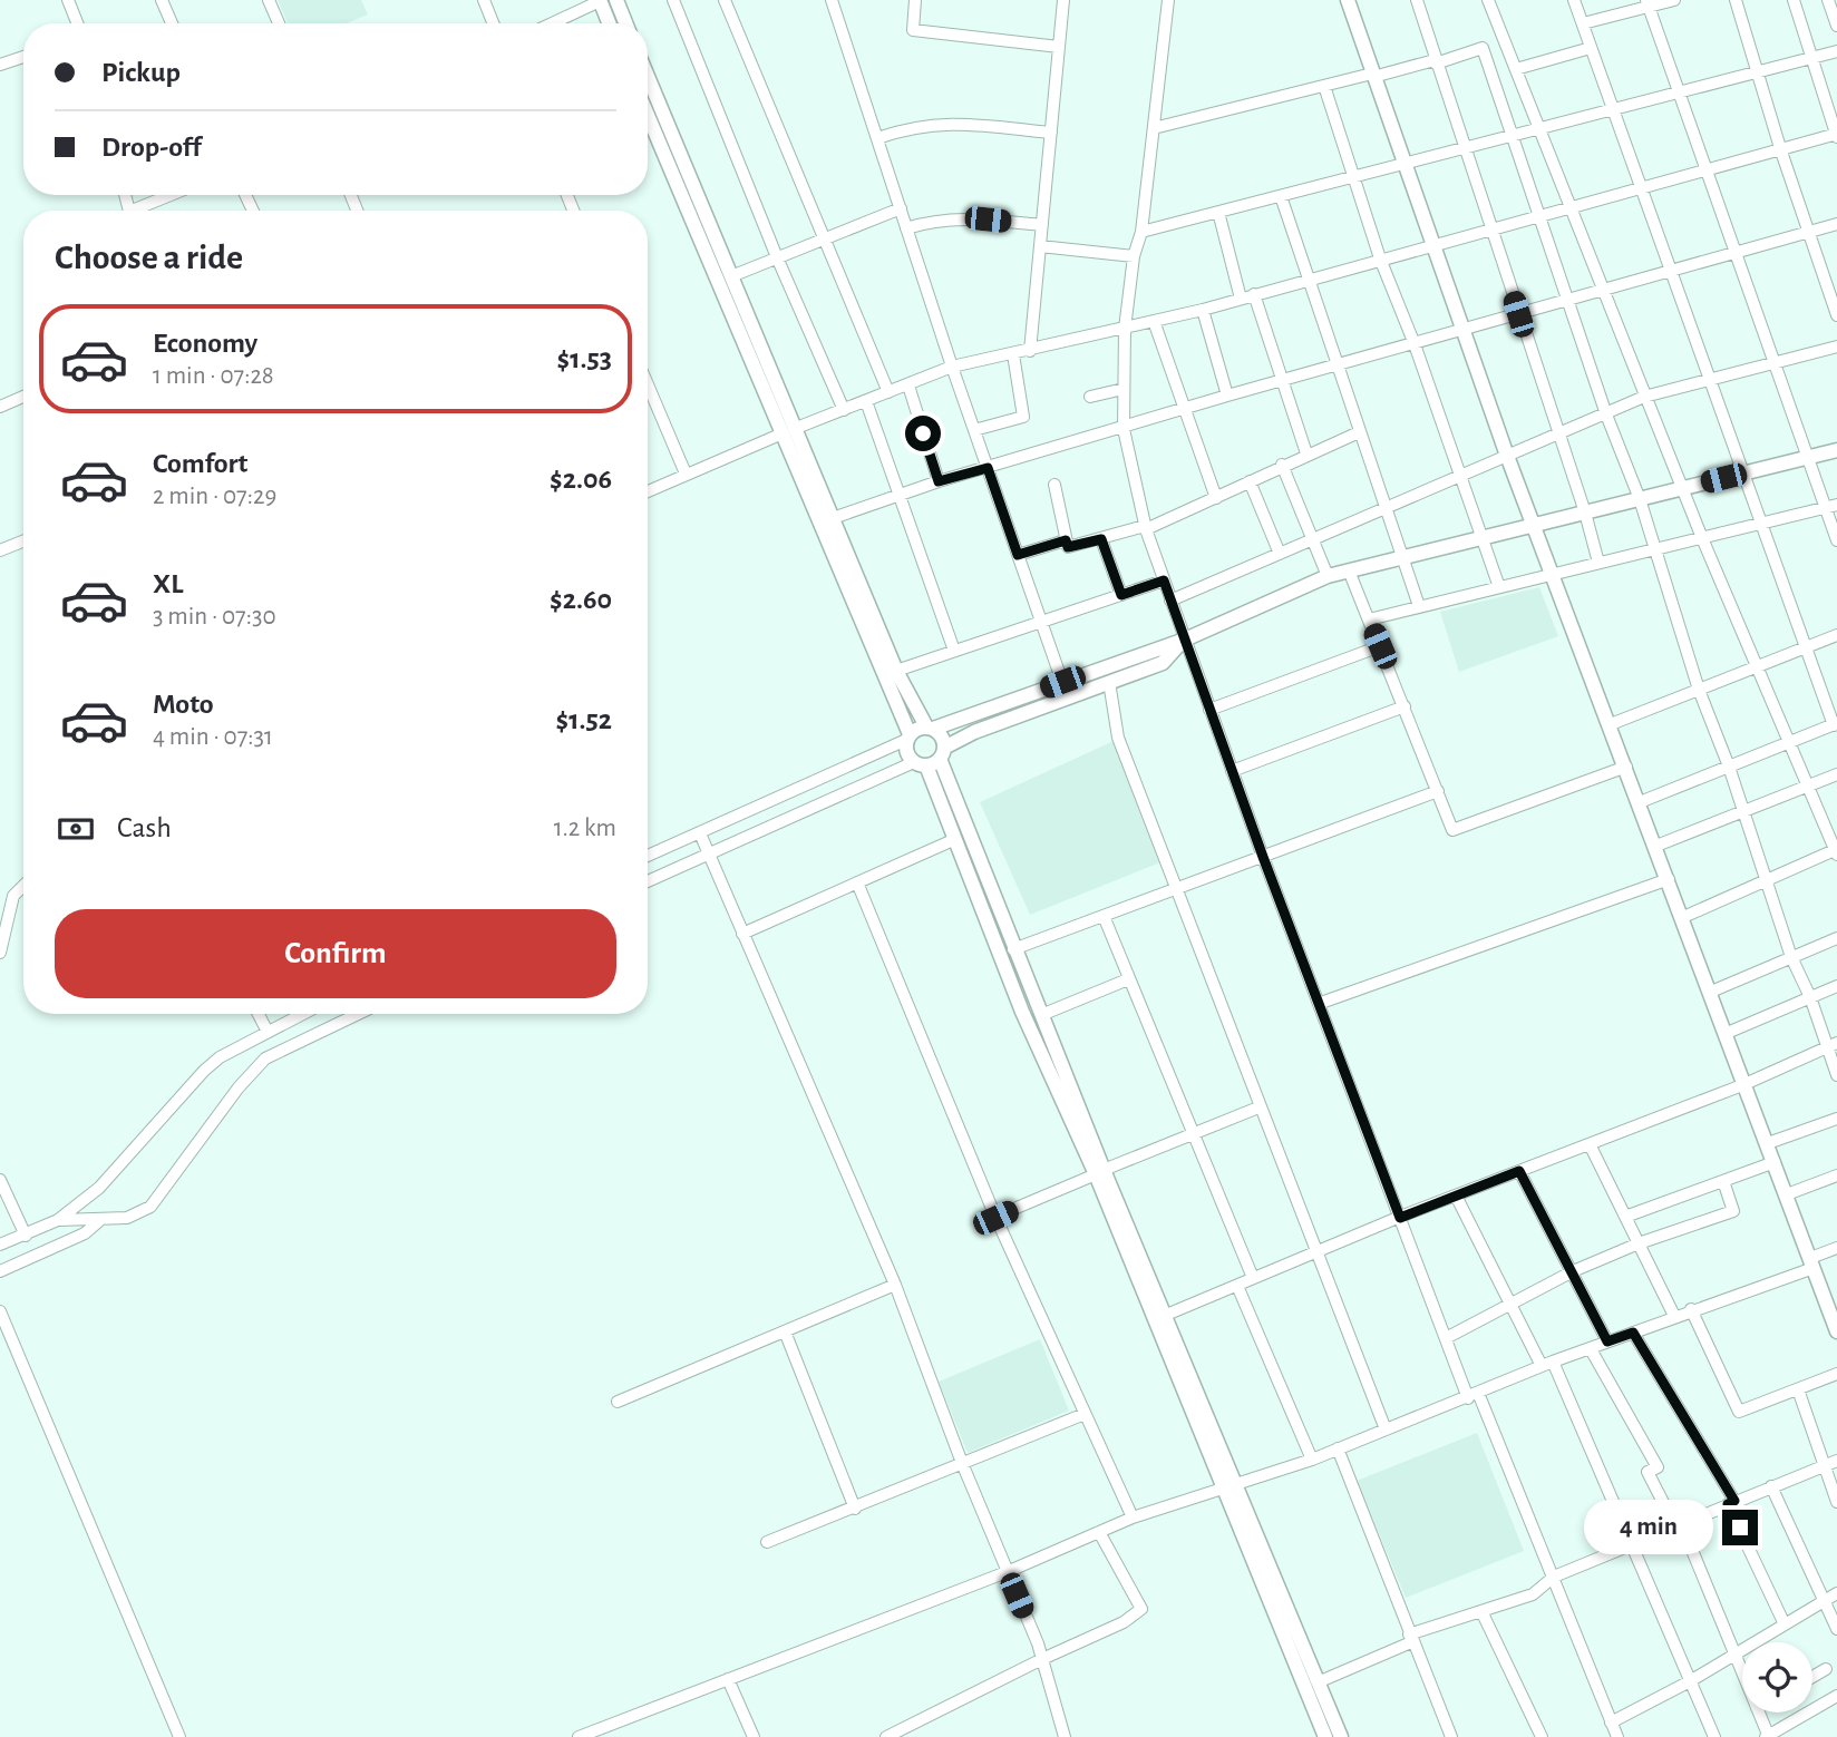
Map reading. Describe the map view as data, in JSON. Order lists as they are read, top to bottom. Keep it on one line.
{"page":{"banner":["Pickup","Drop-off"],"heading":"Choose a ride","list":[{"name":"Economy","note":"1 min · 07:28","value":"$1.53"},{"name":"Comfort","note":"2 min · 07:29","value":"$2.06"},{"name":"XL","note":"3 min · 07:30","value":"$2.60"},{"name":"Moto","note":"4 min · 07:31","value":"$1.52"}],"pay":["Cash","1.2 km"],"buttons":"Confirm","bubble":"4 min"}}
